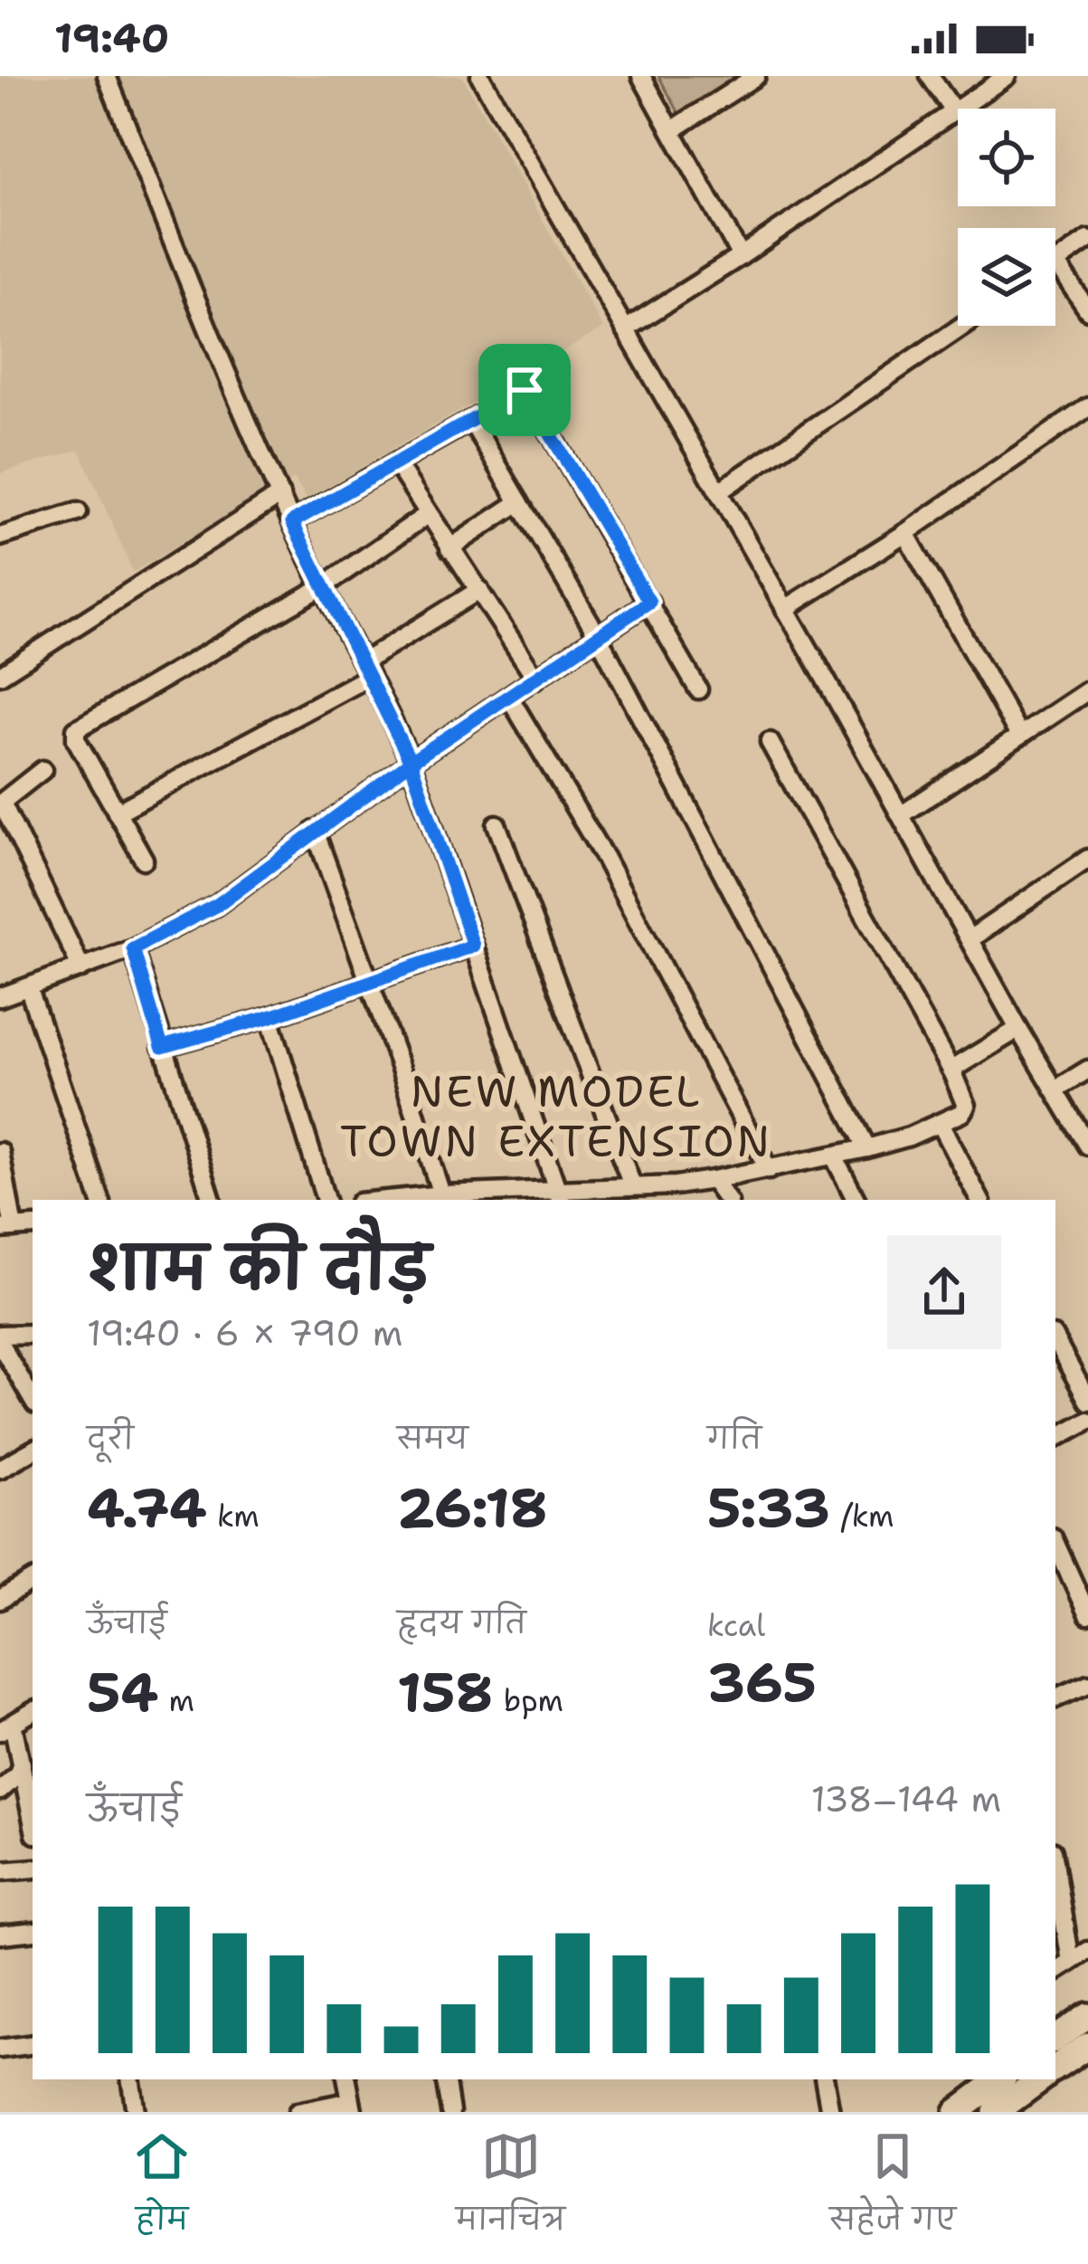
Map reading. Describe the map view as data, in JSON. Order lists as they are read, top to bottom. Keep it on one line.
{"districts":["NEW MODEL TOWN EXTENSION"],"page":{"status":"19:40","heading":["शाम की दौड़","19:40 · 6 × 790 m"],"stats":[["दूरी","4.74 km"],["समय","26:18"],["गति","5:33 /km"],["ऊँचाई","54 m"],["हृदय गति","158 bpm"],["kcal","365"]],"chart":["ऊँचाई","138–144 m"],"tabs":["होम","मानचित्र","सहेजे गए"]}}
